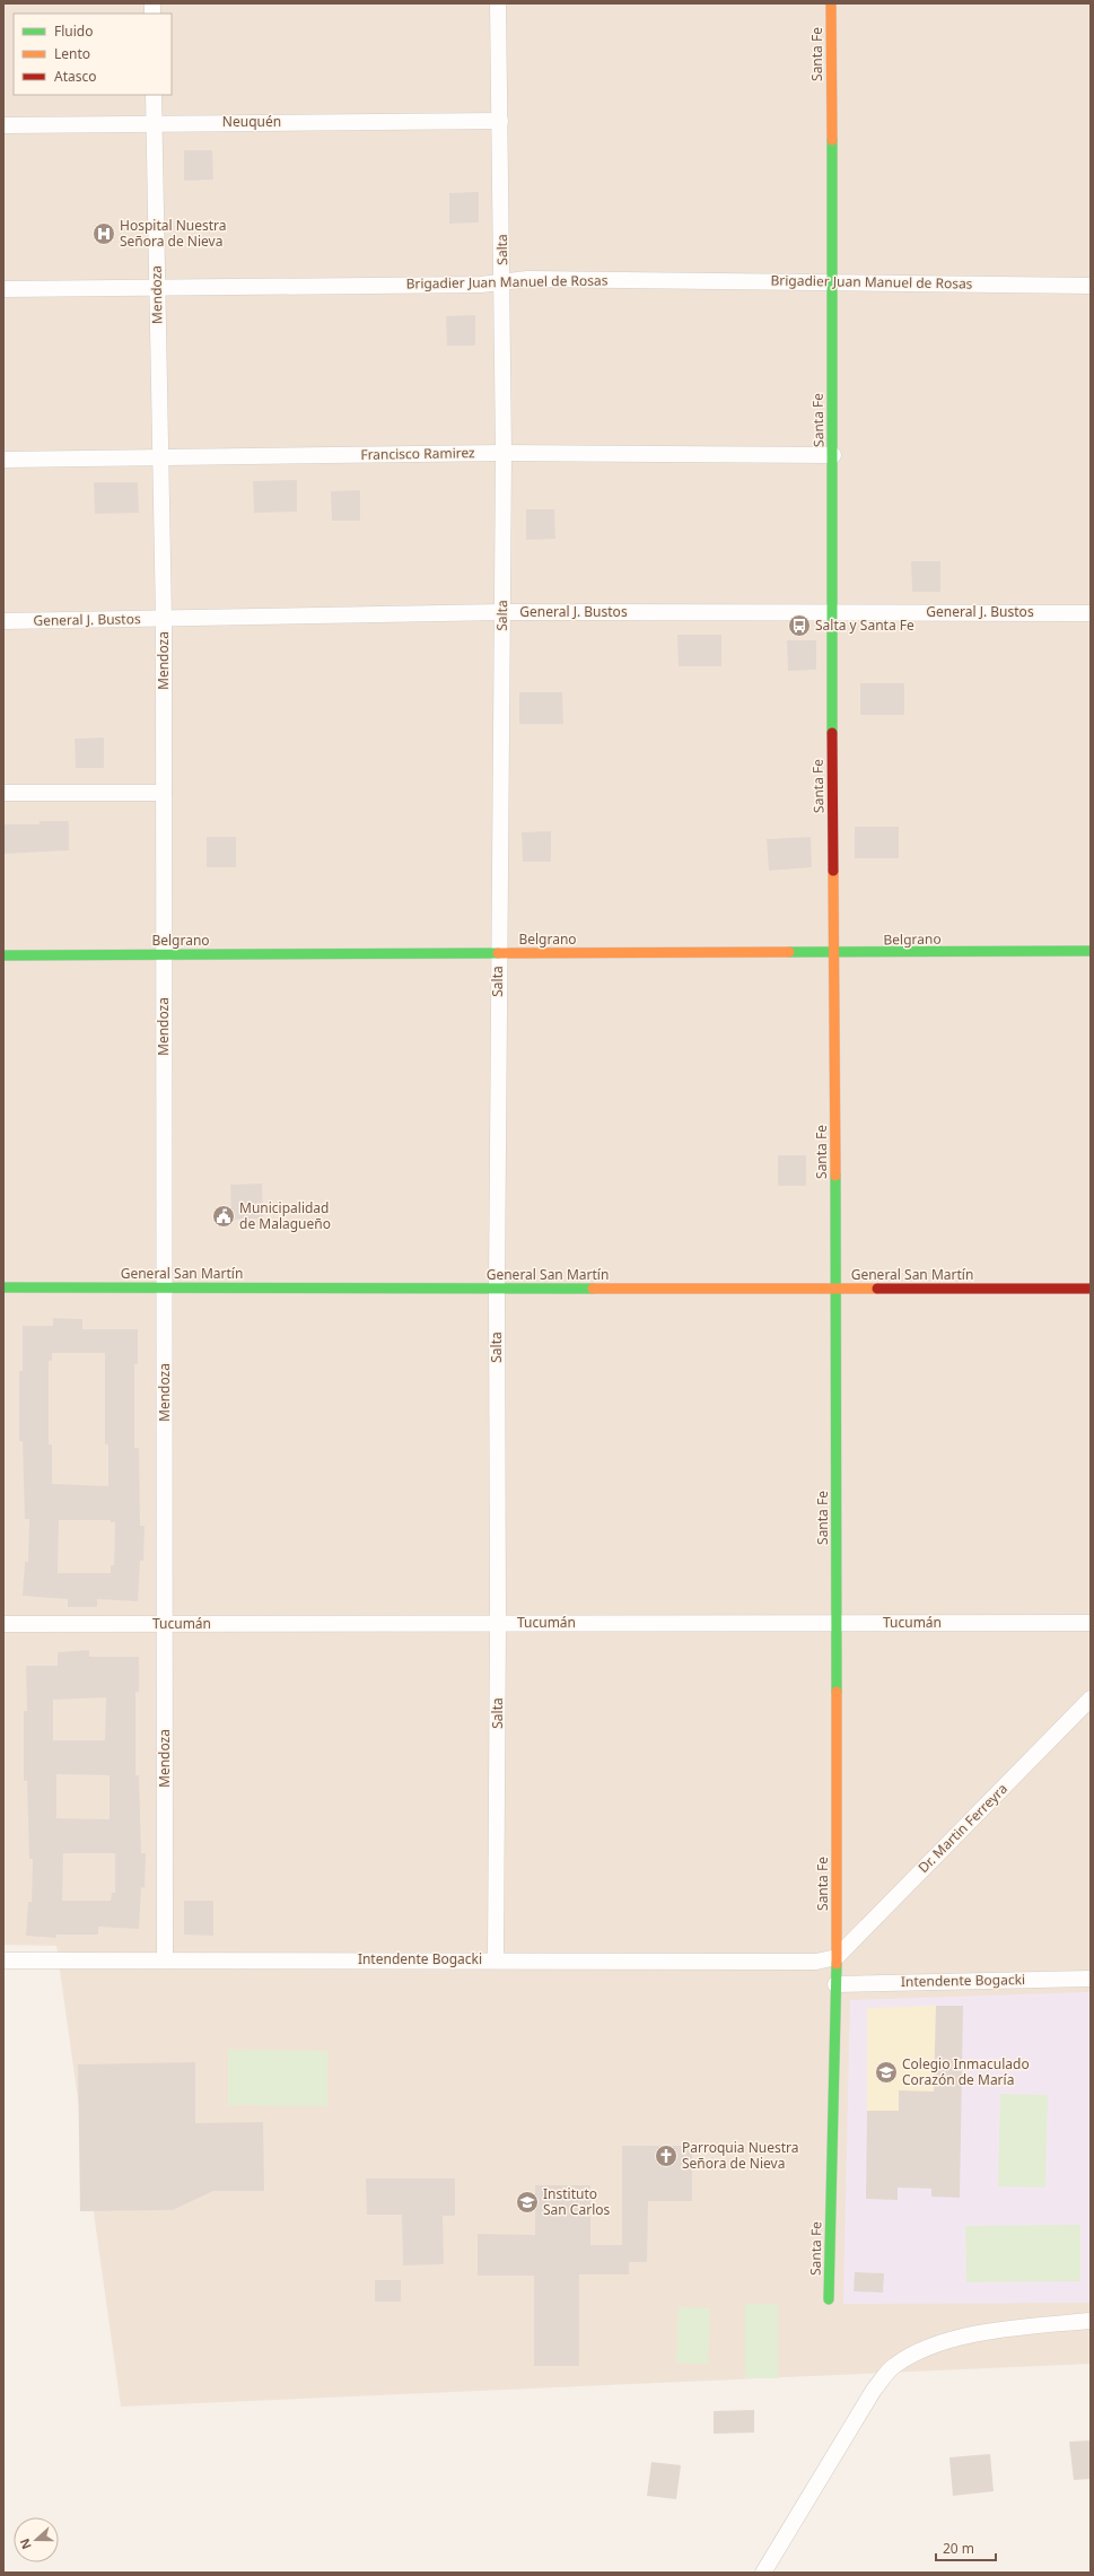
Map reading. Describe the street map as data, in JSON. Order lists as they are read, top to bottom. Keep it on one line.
{"streets":{"street":["Santa Fe","Neuquén","Salta","Brigadier Juan Manuel de Rosas","Mendoza","Francisco Ramirez","General J. Bustos","Belgrano","General San Martín","Tucumán","Dr. Martin Ferreyra","Intendente Bogacki"]},"crossings":[["Santa Fe","Brigadier Juan Manuel de Rosas"],["Santa Fe","Francisco Ramirez"],["Santa Fe","General J. Bustos"],["Santa Fe","Belgrano"],["Santa Fe","General San Martín"],["Santa Fe","Tucumán"],["Santa Fe","Dr. Martin Ferreyra"],["Santa Fe","Intendente Bogacki"],["Neuquén","Salta"],["Neuquén","Mendoza"],["Salta","Brigadier Juan Manuel de Rosas"],["Salta","Francisco Ramirez"],["Salta","General J. Bustos"],["Salta","Belgrano"],["Salta","General San Martín"],["Salta","Tucumán"],["Salta","Intendente Bogacki"],["Brigadier Juan Manuel de Rosas","Mendoza"],["Mendoza","Francisco Ramirez"],["Mendoza","General J. Bustos"],["Mendoza","Belgrano"],["Mendoza","General San Martín"],["Mendoza","Tucumán"],["Mendoza","Intendente Bogacki"],["Dr. Martin Ferreyra","Intendente Bogacki"]],"places":{"hospital":["Hospital Nuestra Señora de Nieva"],"bus stop":["Salta y Santa Fe"],"public building":["Municipalidad de Malagueño"],"school or university":["Colegio Inmaculado Corazón de María","Instituto San Carlos"],"church":["Parroquia Nuestra Señora de Nieva"]},"legend":["Fluido","Lento","Atasco"],"scale_bar":"20 m","north":"left"}
